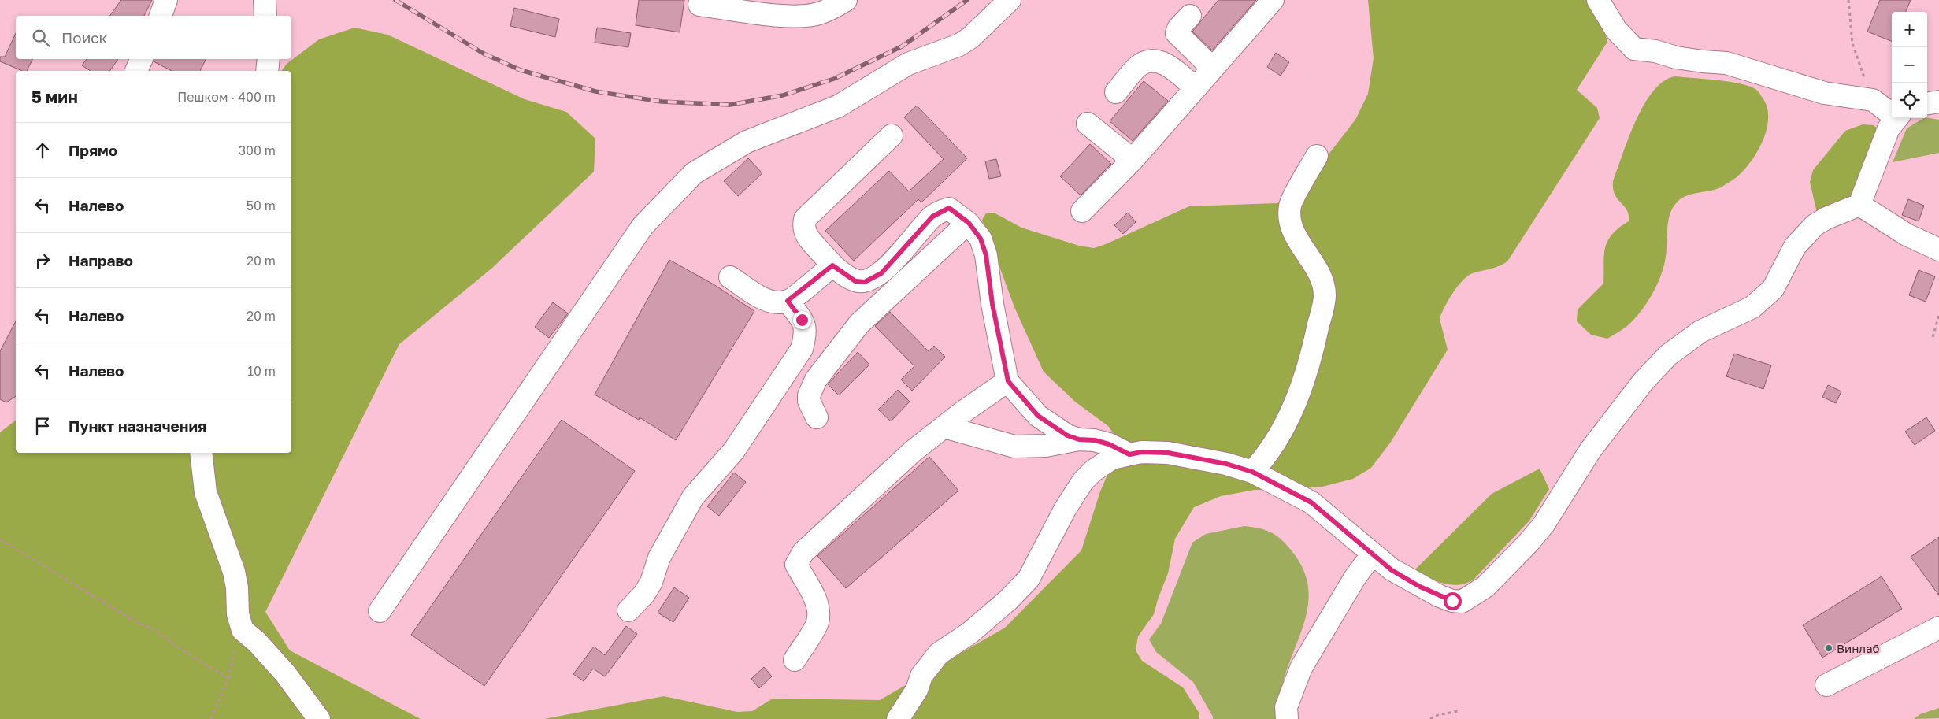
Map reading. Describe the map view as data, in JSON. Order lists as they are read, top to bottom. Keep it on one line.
{"places":["Винлаб"],"page":{"map_buttons":["+","−"],"search":"Поиск","heading":["5 мин","Пешком · 400 m"],"list":[["Прямо","300 m"],["Налево","50 m"],["Направо","20 m"],["Налево","20 m"],["Налево","10 m"],"Пункт назначения"]}}
